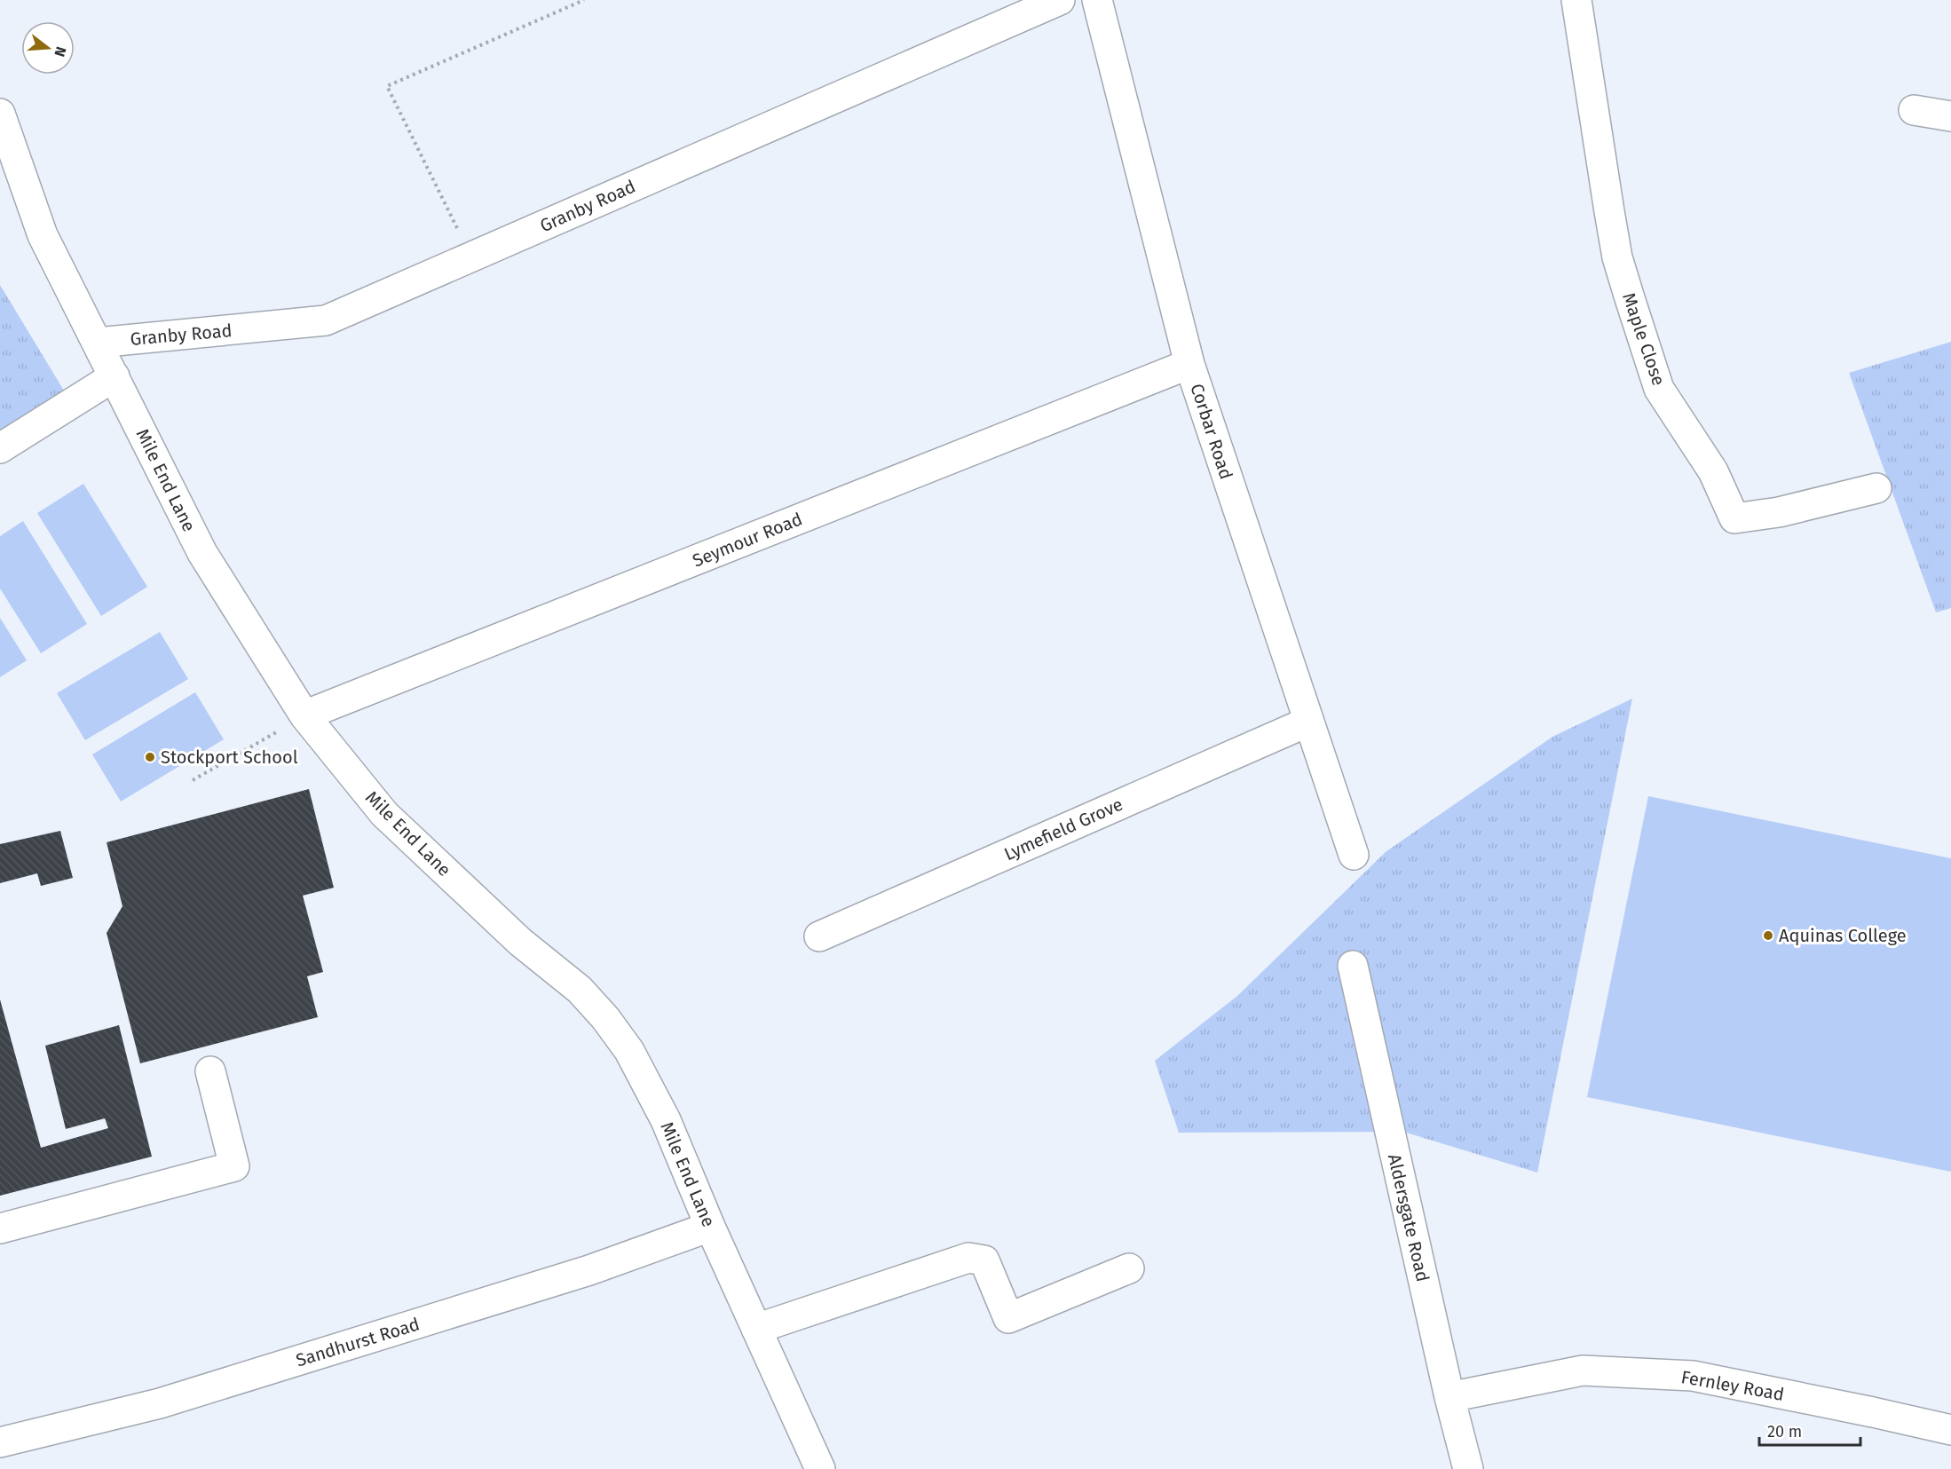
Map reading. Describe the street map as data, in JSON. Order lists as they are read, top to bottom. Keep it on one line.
{"streets":{"street":["Granby Road","Maple Close","Corbar Road","Mile End Lane","Seymour Road","Lymefield Grove","Aldersgate Road","Sandhurst Road","Fernley Road"]},"crossings":[["Granby Road","Mile End Lane"],["Corbar Road","Seymour Road"],["Corbar Road","Lymefield Grove"],["Mile End Lane","Seymour Road"],["Mile End Lane","Sandhurst Road"],["Aldersgate Road","Fernley Road"]],"places":["Stockport School","Aquinas College"],"scale_bar":"20 m","north":"right"}
